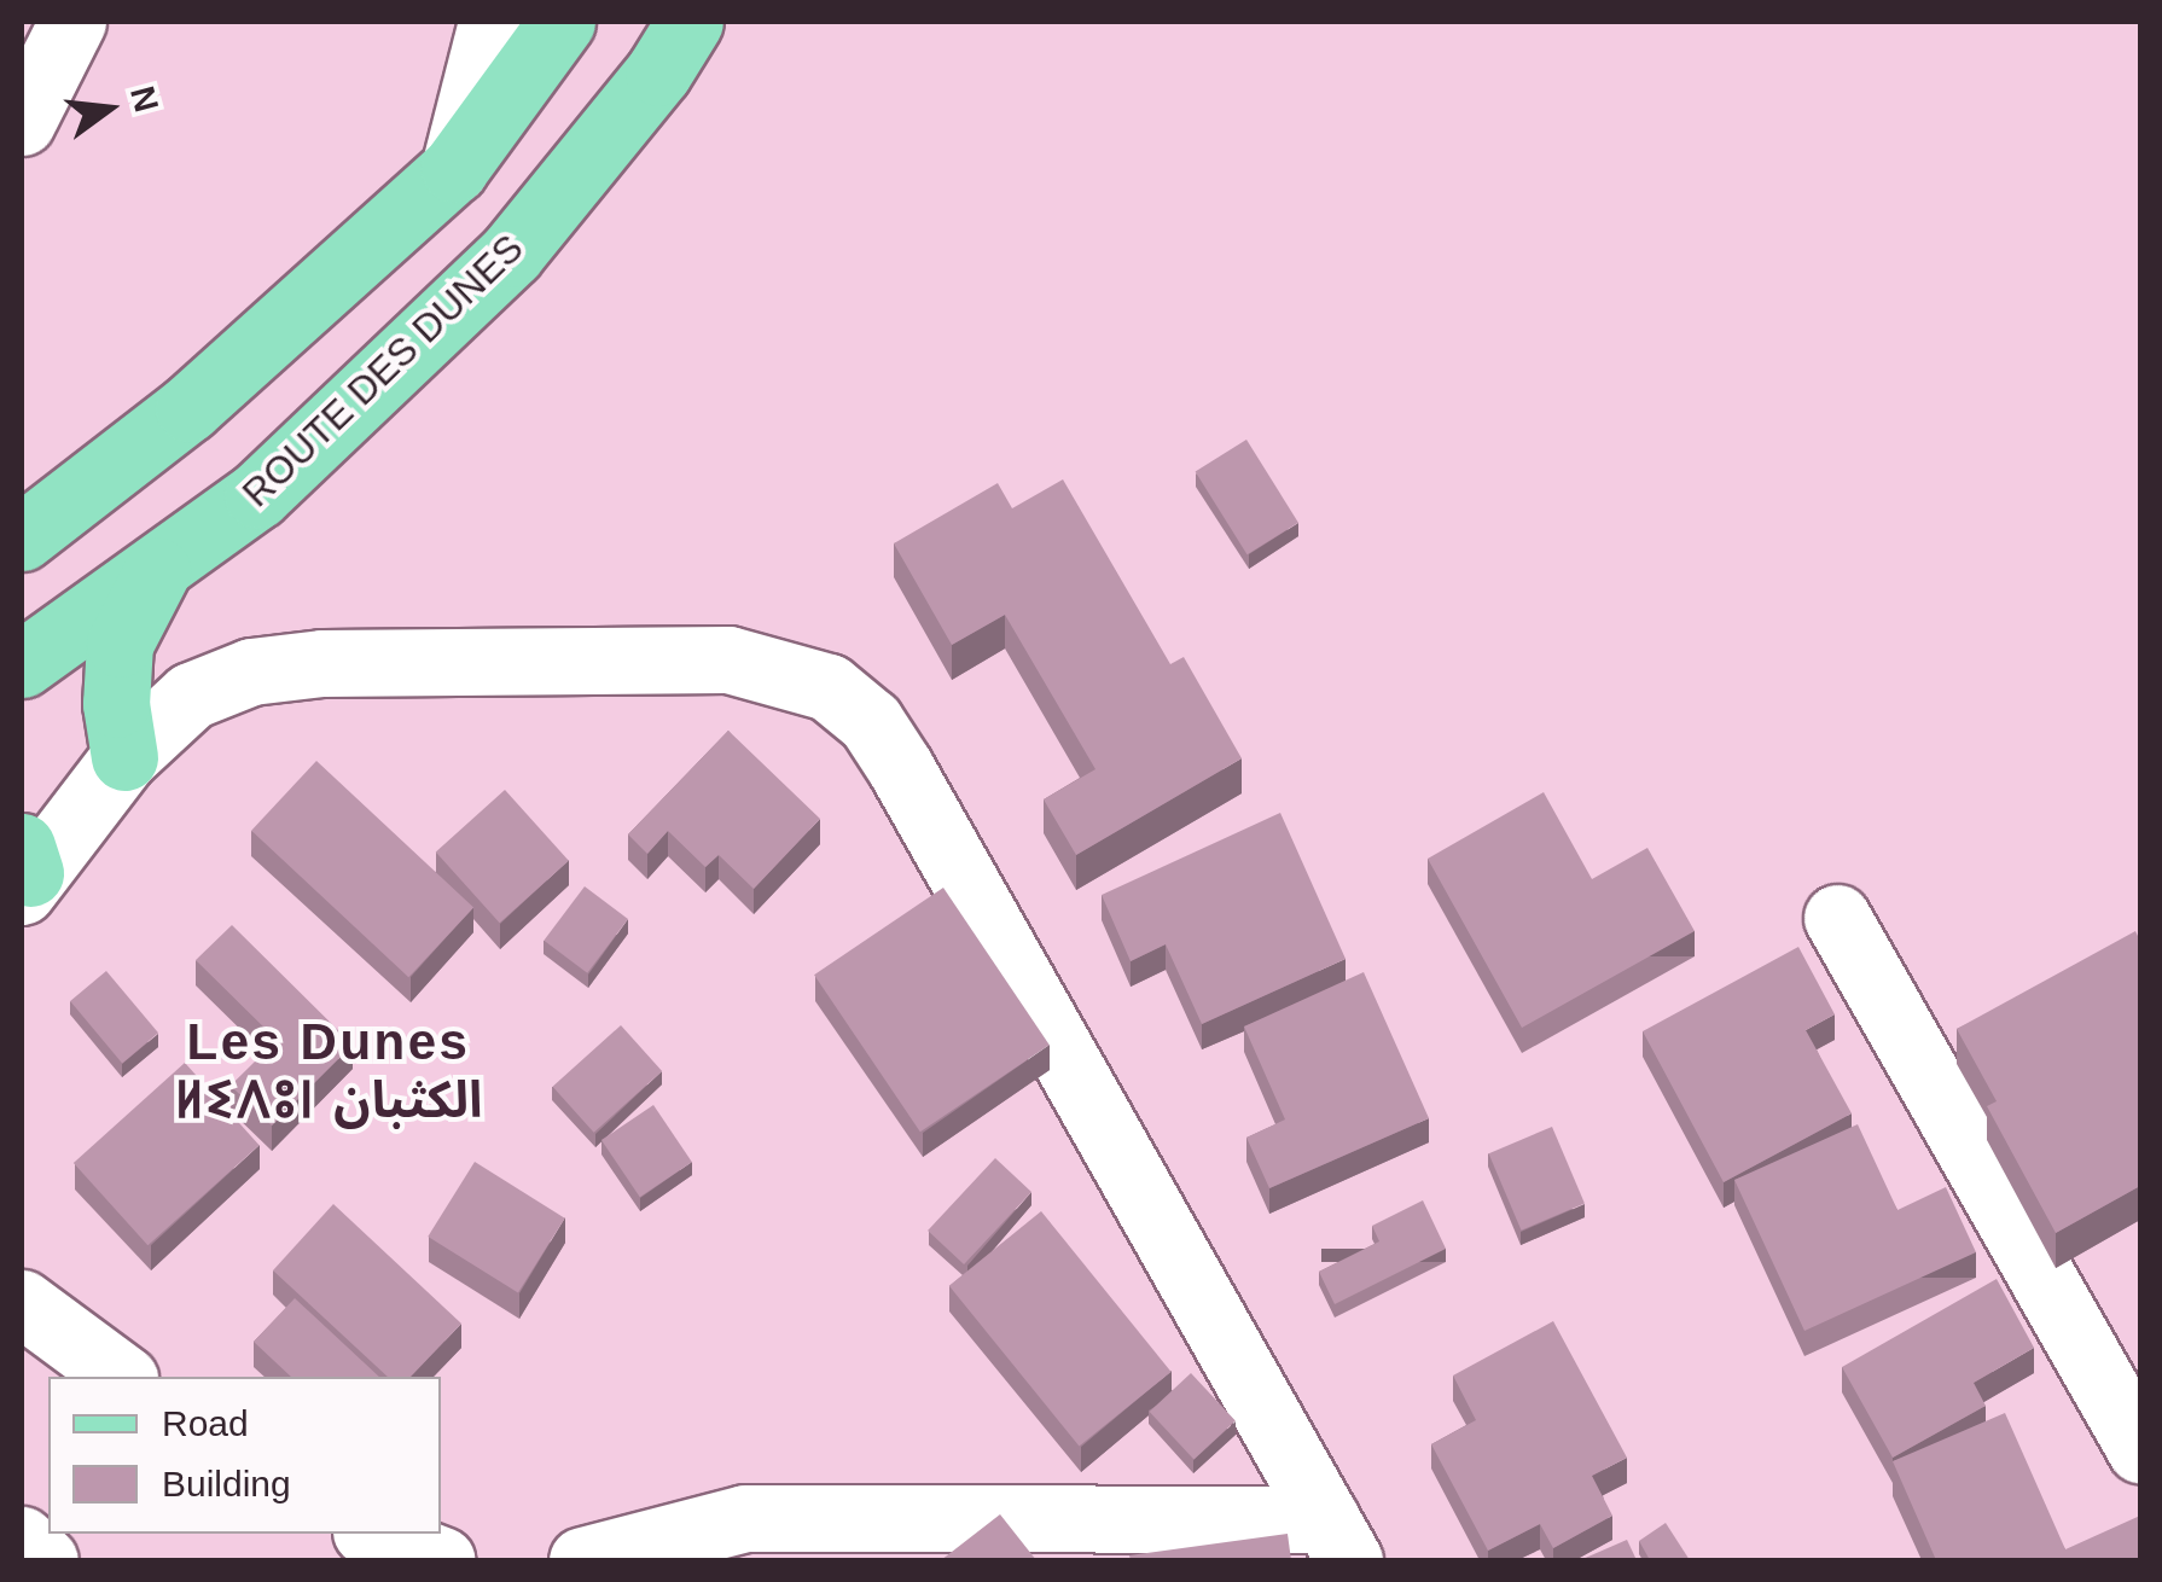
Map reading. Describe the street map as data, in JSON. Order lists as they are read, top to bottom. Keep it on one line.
{"streets":{"main road":["ROUTE DES DUNES"]},"districts":["Les Dunes ⵍⵉⴷⵓⵏ الكثبان"],"legend":["Road","Building"],"north":"right"}
